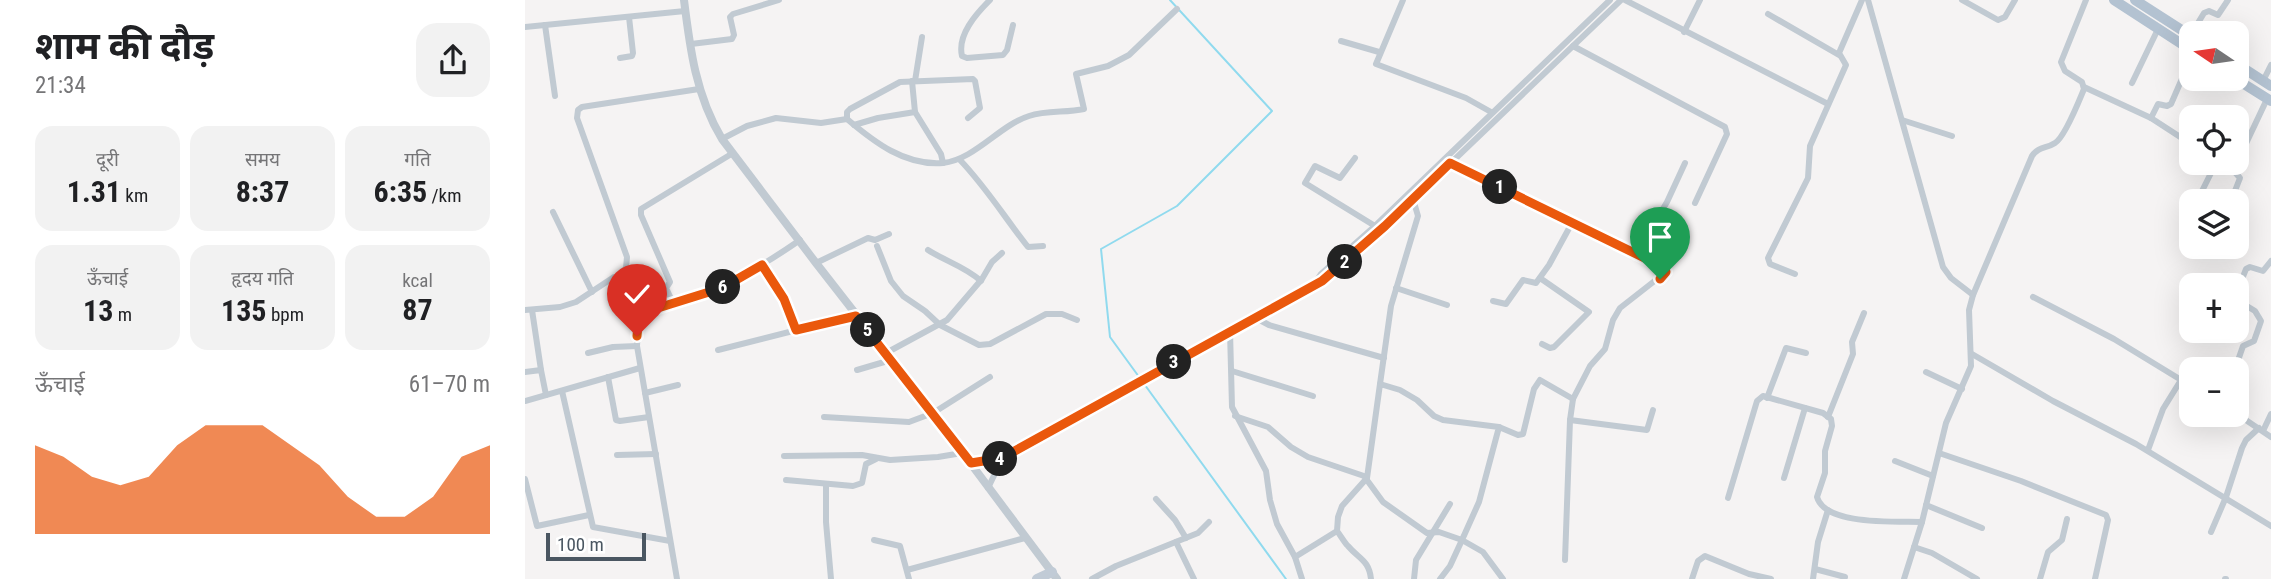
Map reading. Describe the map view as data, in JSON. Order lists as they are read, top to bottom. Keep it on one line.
{"scale_bar":"100 m","north":"left","page":{"heading":["शाम की दौड़","21:34"],"map_buttons":["+","−"],"stats":[["दूरी","1.31 km"],["समय","8:37"],["गति","6:35 /km"],["ऊँचाई","13 m"],["हृदय गति","135 bpm"],["kcal","87"]],"pins":["1","2","6","5","3","4"],"chart":["ऊँचाई","61–70 m"],"scale":"100 m"}}
